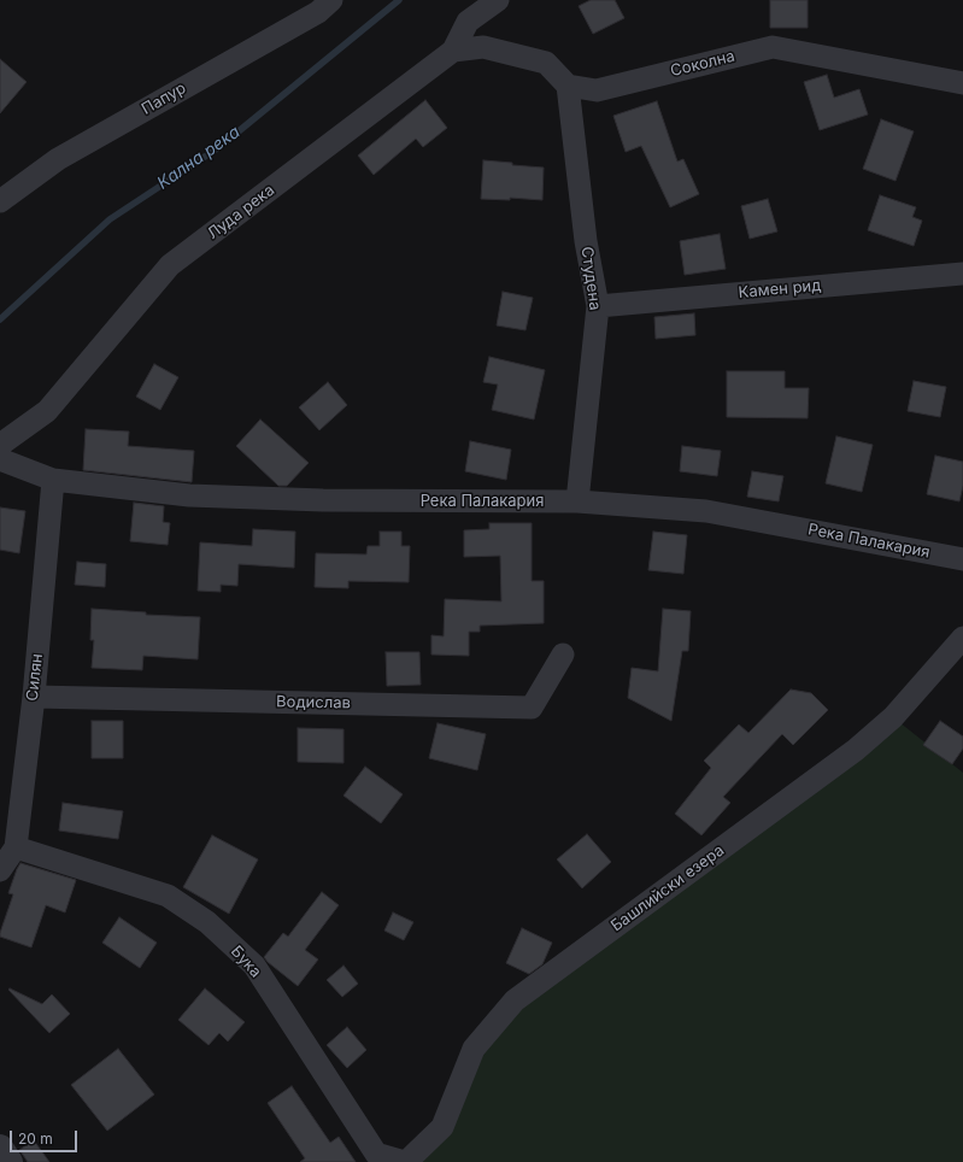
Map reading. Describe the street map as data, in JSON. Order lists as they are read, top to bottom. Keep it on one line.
{"streets":{"street":["Соколна","Папур","Луда река","Студена","Камен рид","Река Палакария","Силян","Водислав","Башлийски езера","Бука"]},"crossings":[["Соколна","Студена"],["Студена","Камен рид"],["Студена","Река Палакария"],["Река Палакария","Силян"],["Силян","Водислав"],["Силян","Бука"],["Башлийски езера","Бука"]],"water":["Кална река"],"scale_bar":"20 m"}
